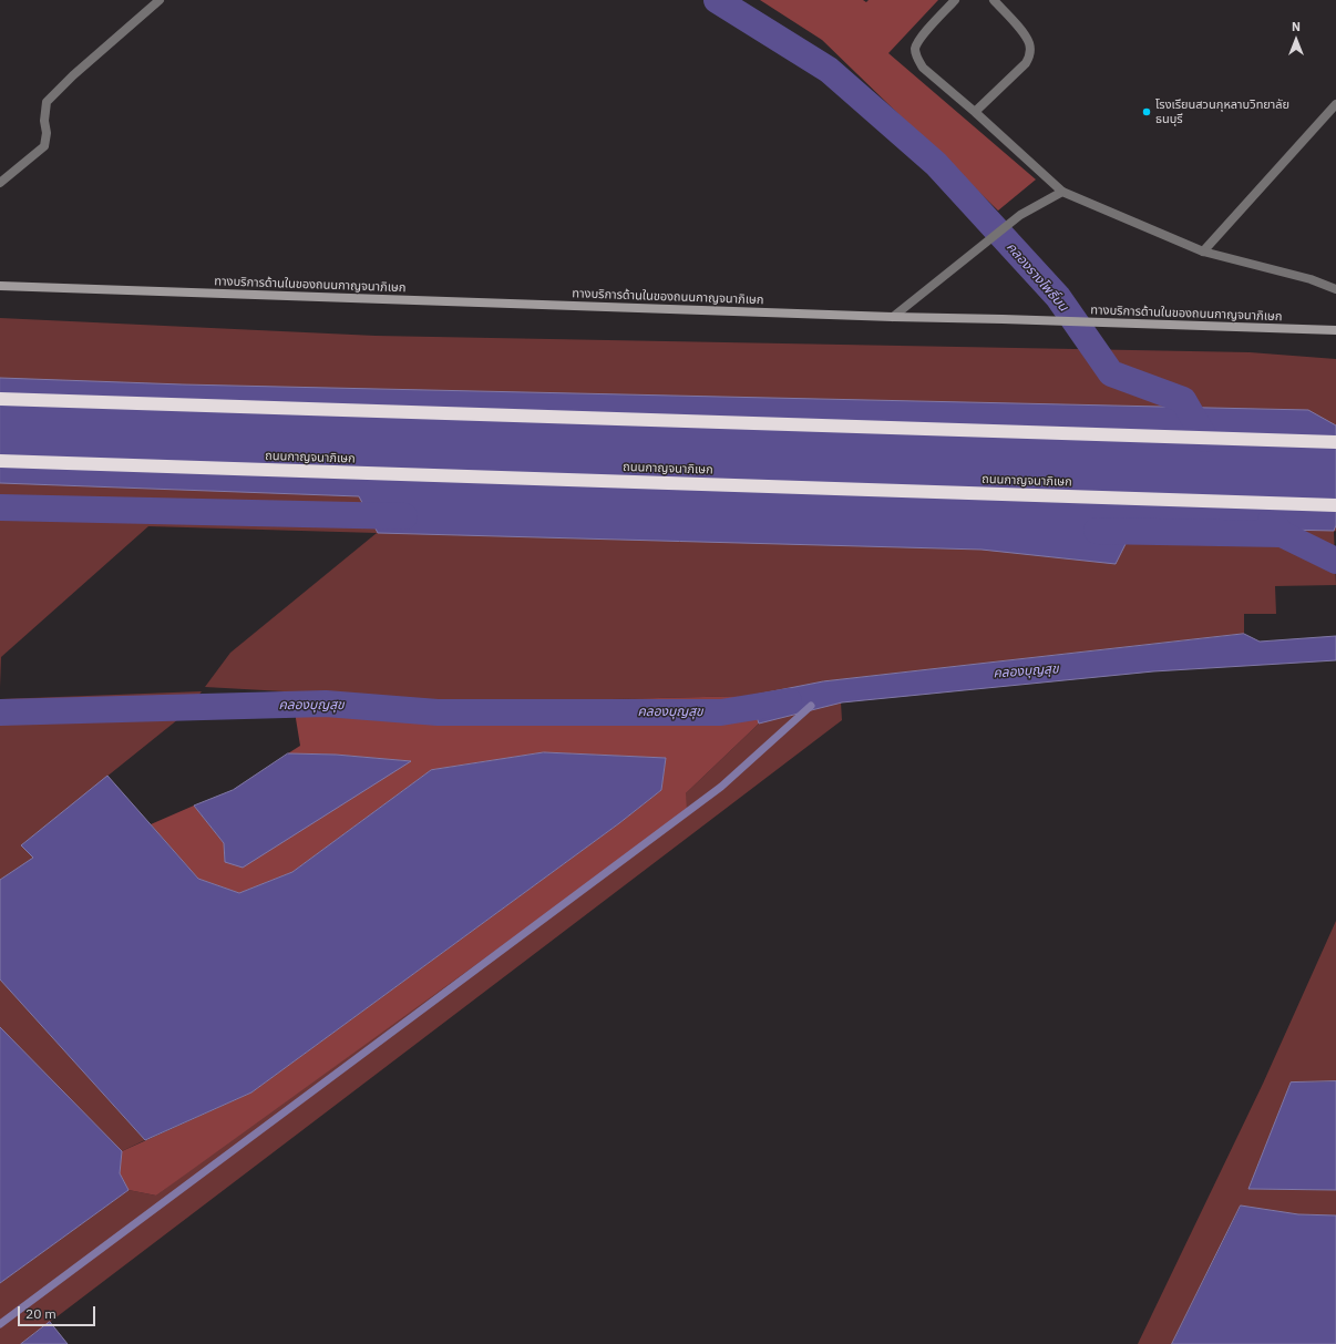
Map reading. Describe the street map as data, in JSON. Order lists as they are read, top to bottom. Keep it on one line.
{"streets":{"highway":["ถนนกาญจนาภิเษก"],"main road":["ทางบริการด้านในของถนนกาญจนาภิเษก"]},"water":["คลองรางโพธิ์บน","คลองบุญสุข"],"places":["โรงเรียนสวนกุหลาบวิทยาลัย ธนบุรี"],"scale_bar":"20 m","north":"top"}
